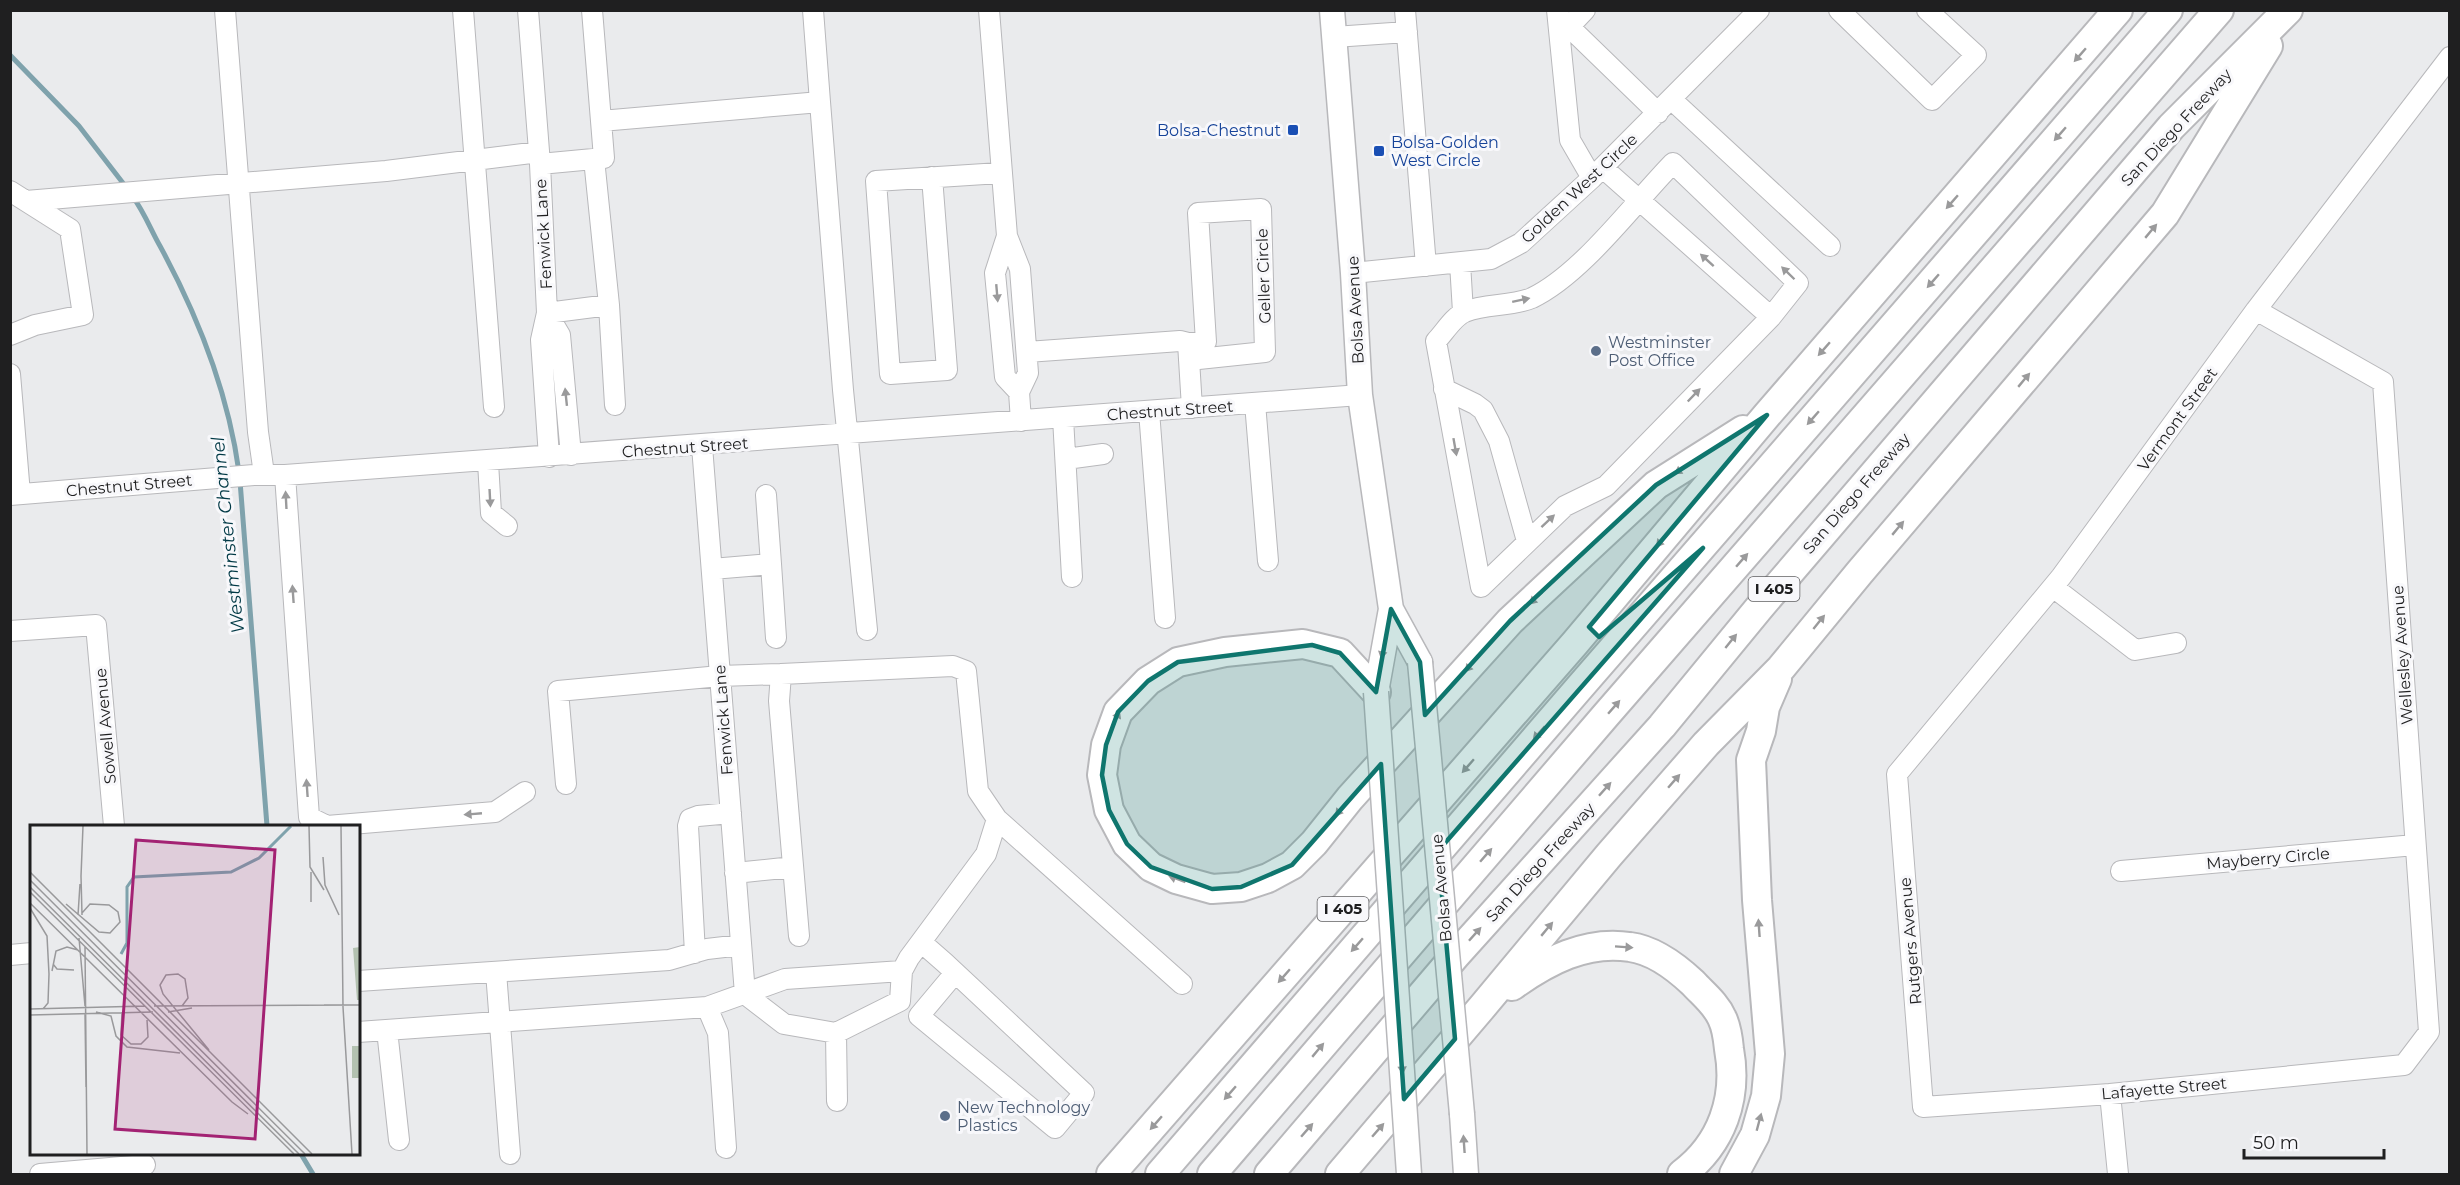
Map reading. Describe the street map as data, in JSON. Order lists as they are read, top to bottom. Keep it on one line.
{"streets":{"highway":["San Diego Freeway","I 405"],"main road":["Bolsa Avenue"],"street":["Golden West Circle","Fenwick Lane","Geller Circle","Chestnut Street","Vermont Street","Wellesley Avenue","Sowell Avenue","Mayberry Circle","Rutgers Avenue","Lafayette Street"]},"crossings":[["Golden West Circle","Bolsa Avenue"],["Fenwick Lane","Chestnut Street"],["Bolsa Avenue","Chestnut Street"],["Vermont Street","Wellesley Avenue"],["Vermont Street","Rutgers Avenue"],["Wellesley Avenue","Mayberry Circle"],["Wellesley Avenue","Lafayette Street"],["Rutgers Avenue","Lafayette Street"]],"water":["Westminster Channel"],"places":{"transit":["Bolsa-Chestnut","Bolsa-Golden West Circle"],"other":["Westminster Post Office","New Technology Plastics"]},"scale_bar":"50 m"}
